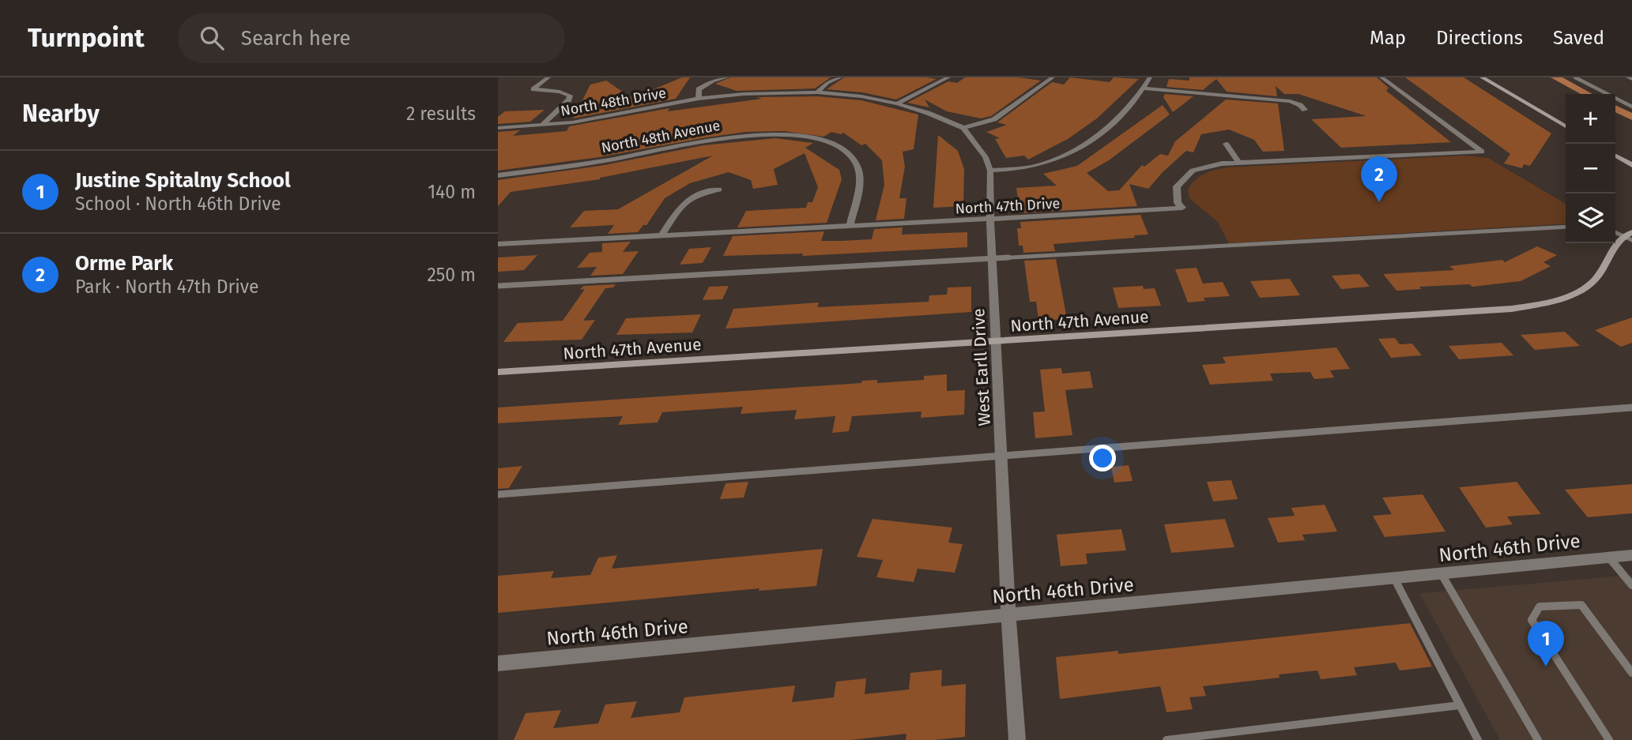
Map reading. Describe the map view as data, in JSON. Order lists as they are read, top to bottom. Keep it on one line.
{"streets":{"street":["North 48th Drive","North 48th Avenue","North 47th Drive","North 47th Avenue","West Earll Drive","North 46th Drive"]},"crossings":[["North 48th Avenue","North 47th Drive"],["North 47th Drive","West Earll Drive"],["North 47th Avenue","West Earll Drive"],["West Earll Drive","North 46th Drive"]],"page":{"header":"Turnpoint","search":"Search here","nav":["Map","Directions","Saved"],"heading":["Nearby","2 results"],"map_buttons":["+","−"],"list":[{"mark":"1","name":"Justine Spitalny School","note":"School · North 46th Drive","value":"140 m"},{"mark":"2","name":"Orme Park","note":"Park · North 47th Drive","value":"250 m"}],"pins":["2","1"]}}
